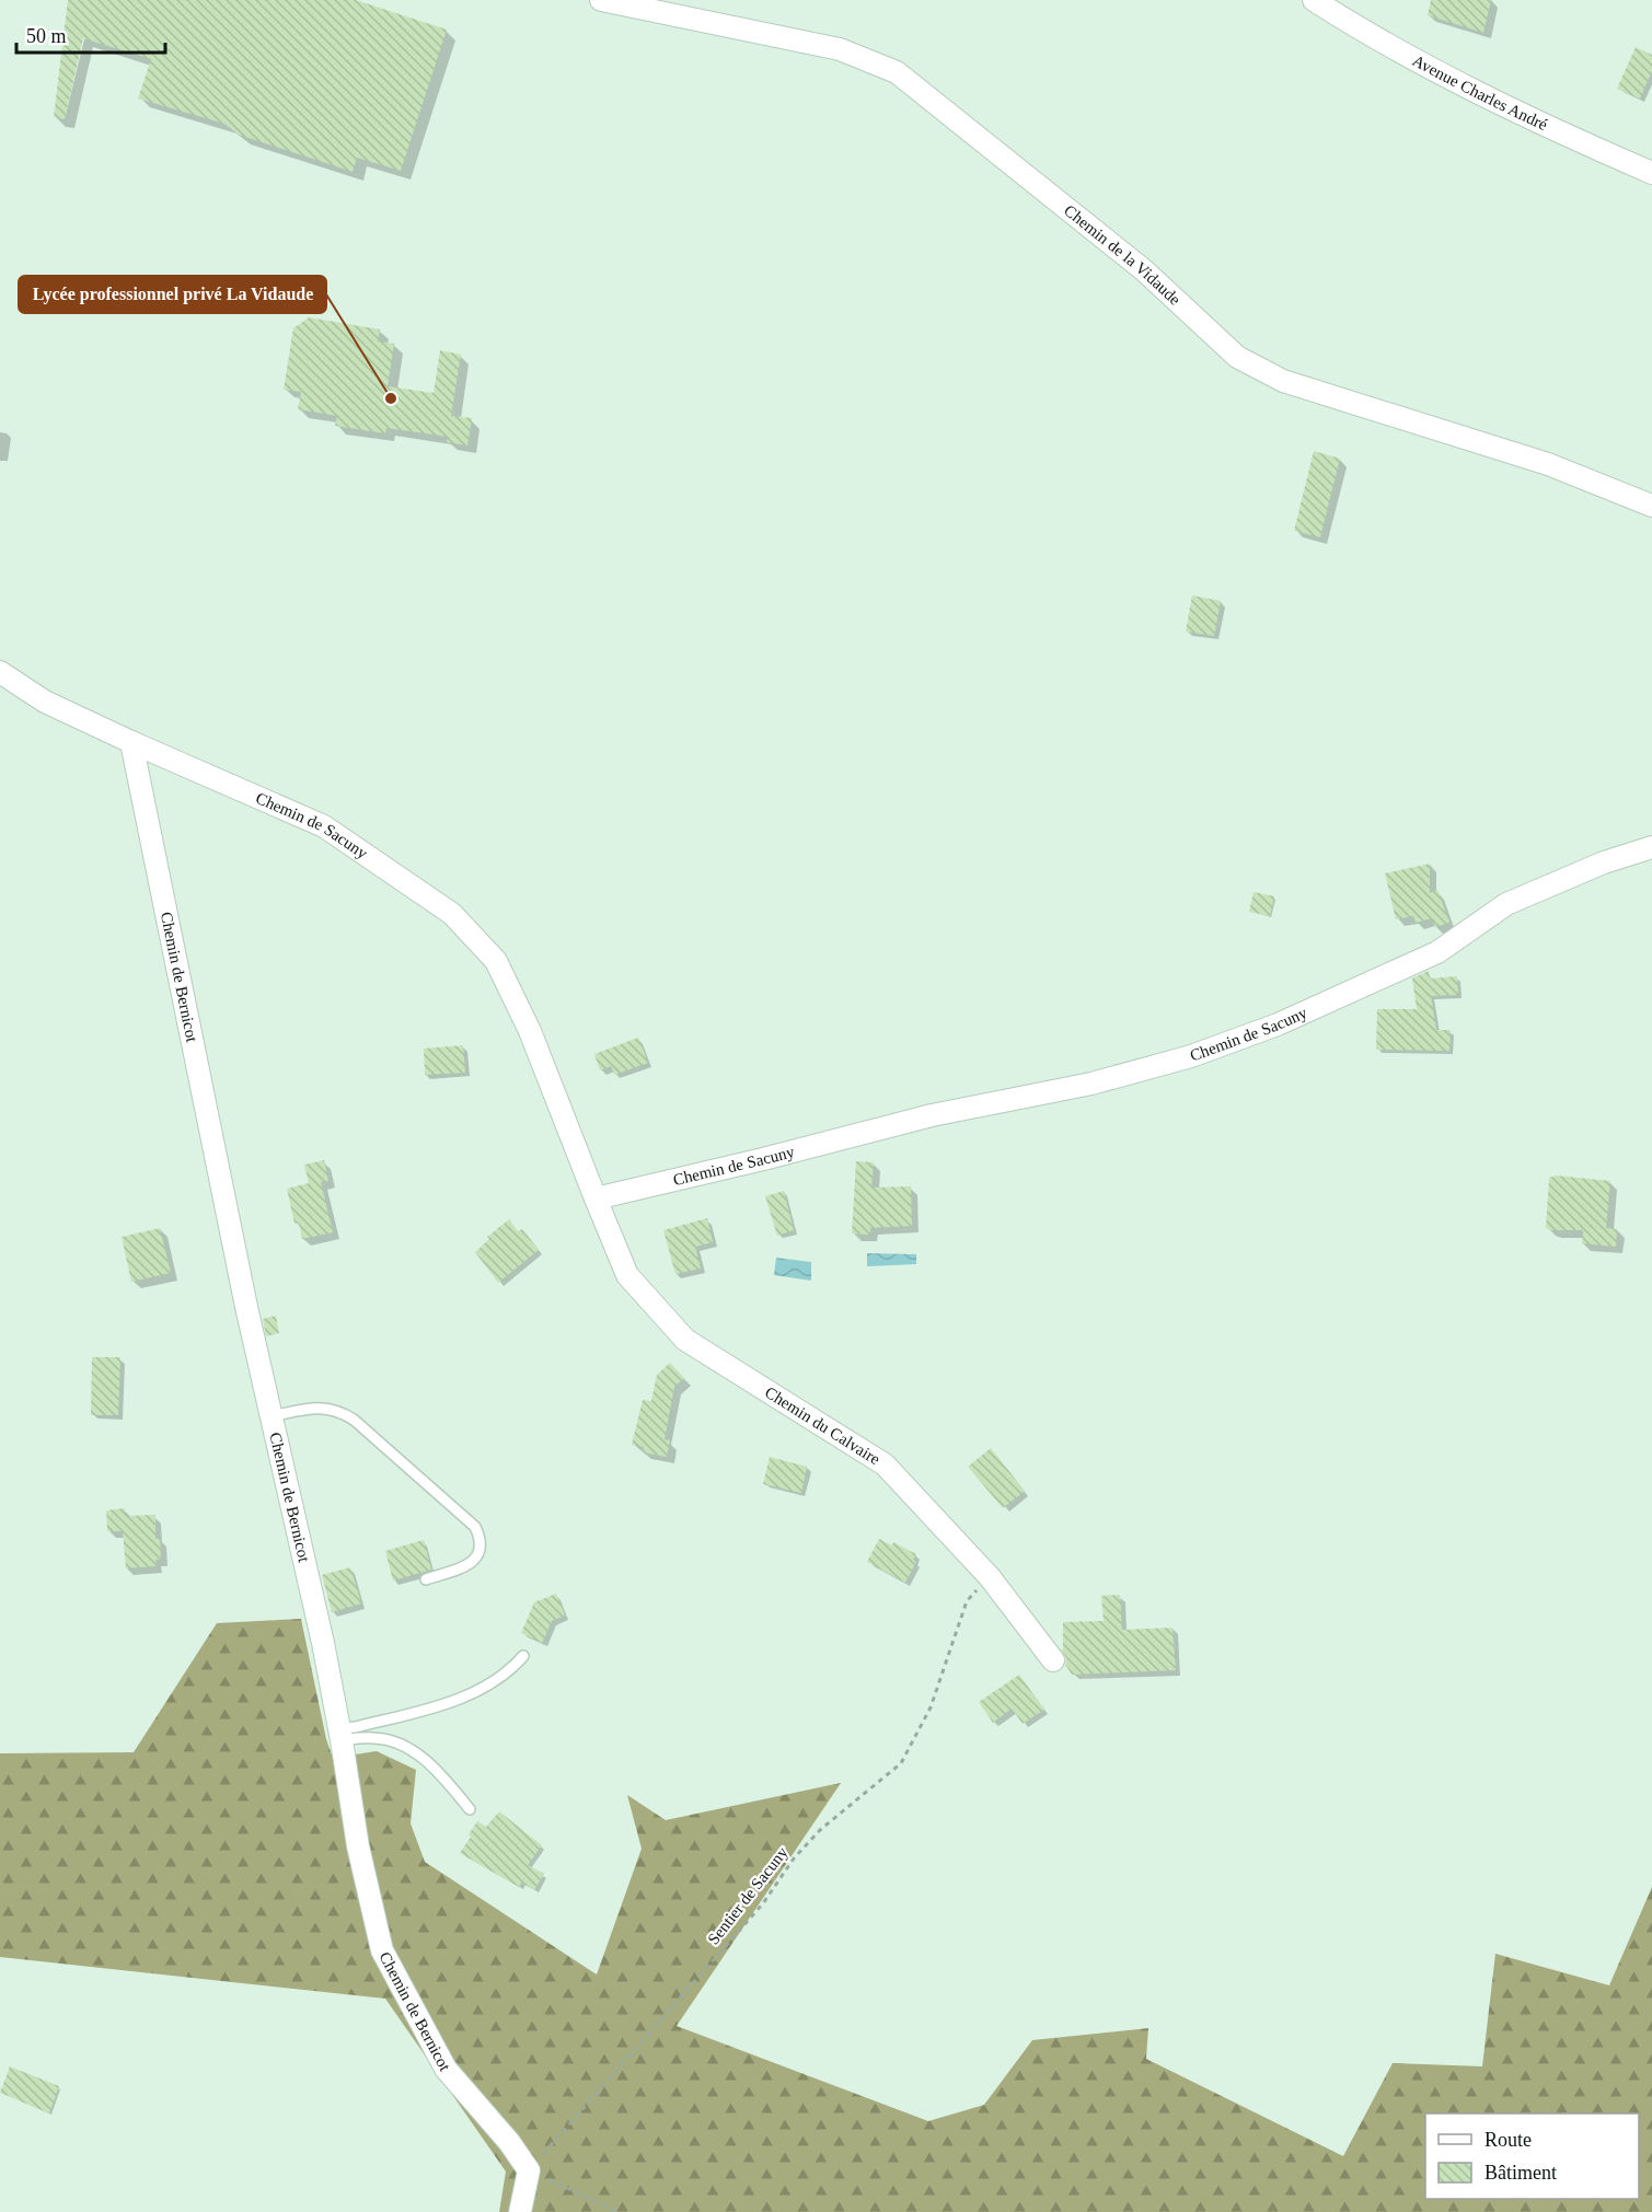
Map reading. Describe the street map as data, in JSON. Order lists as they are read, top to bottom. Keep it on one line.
{"streets":{"street":["Avenue Charles André","Chemin de la Vidaude","Chemin de Sacuny","Chemin de Bernicot","Chemin du Calvaire"],"path":["Sentier de Sacuny"]},"crossings":[["Chemin de Sacuny","Chemin de Bernicot"],["Chemin de Sacuny","Chemin du Calvaire"],["Chemin de Bernicot","Sentier de Sacuny"],["Chemin du Calvaire","Sentier de Sacuny"]],"places":["Lycée professionnel privé La Vidaude"],"legend":["Route","Bâtiment"],"scale_bar":"50 m"}
